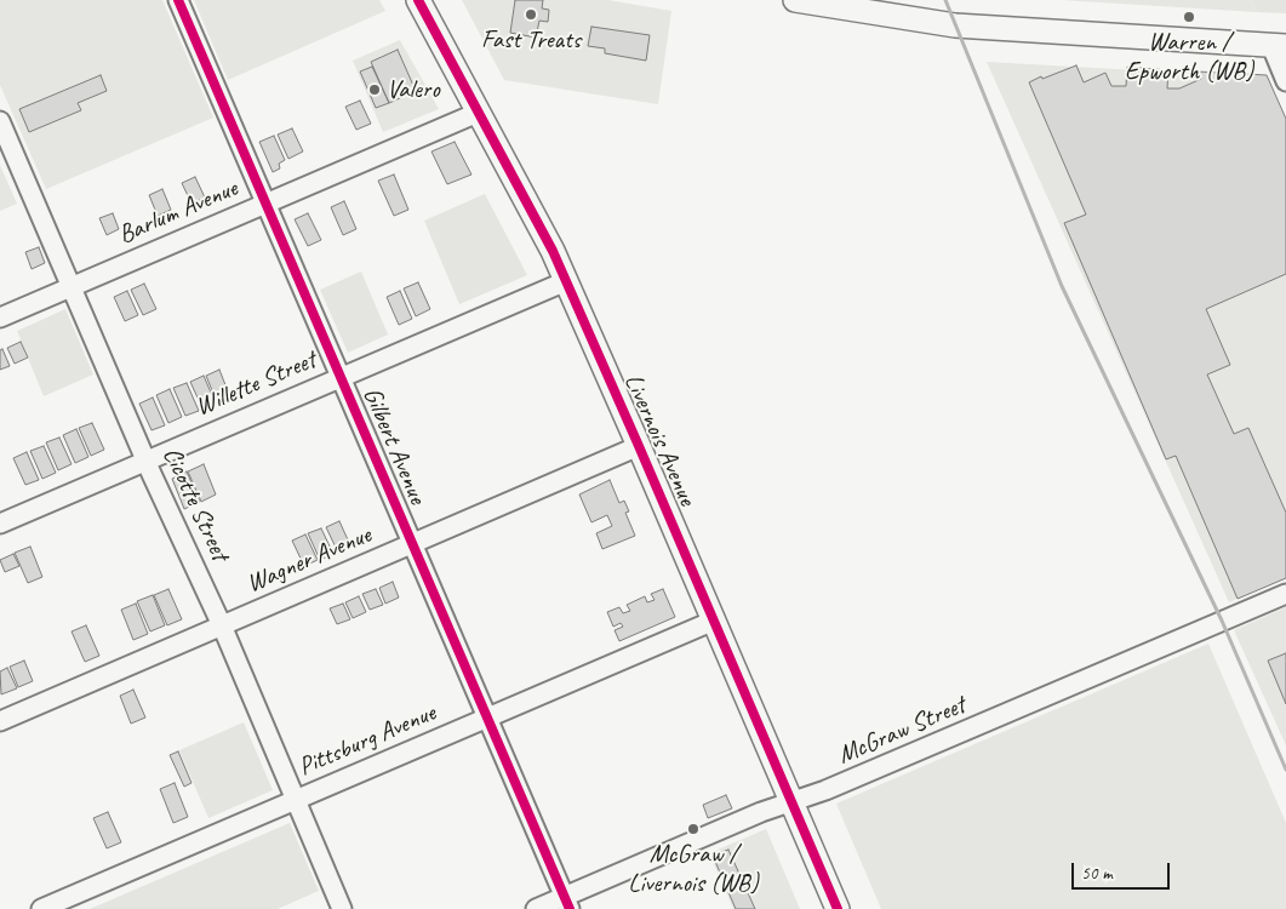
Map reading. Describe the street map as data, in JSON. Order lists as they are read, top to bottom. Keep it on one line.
{"streets":{"main road":["Livernois Avenue"],"street":["Barlum Avenue","Willette Street","Gilbert Avenue","Cicotte Street","Wagner Avenue","McGraw Street","Pittsburg Avenue"]},"crossings":[["Barlum Avenue","Livernois Avenue"],["Barlum Avenue","Gilbert Avenue"],["Barlum Avenue","Cicotte Street"],["Willette Street","Livernois Avenue"],["Willette Street","Gilbert Avenue"],["Willette Street","Cicotte Street"],["Livernois Avenue","Wagner Avenue"],["Livernois Avenue","McGraw Street"],["Livernois Avenue","Pittsburg Avenue"],["Gilbert Avenue","Wagner Avenue"],["Gilbert Avenue","McGraw Street"],["Gilbert Avenue","Pittsburg Avenue"],["Cicotte Street","Wagner Avenue"],["Cicotte Street","Pittsburg Avenue"]],"places":["Fast Treats","Warren / Epworth (WB)","Valero","McGraw / Livernois (WB)"],"scale_bar":"50 m"}
